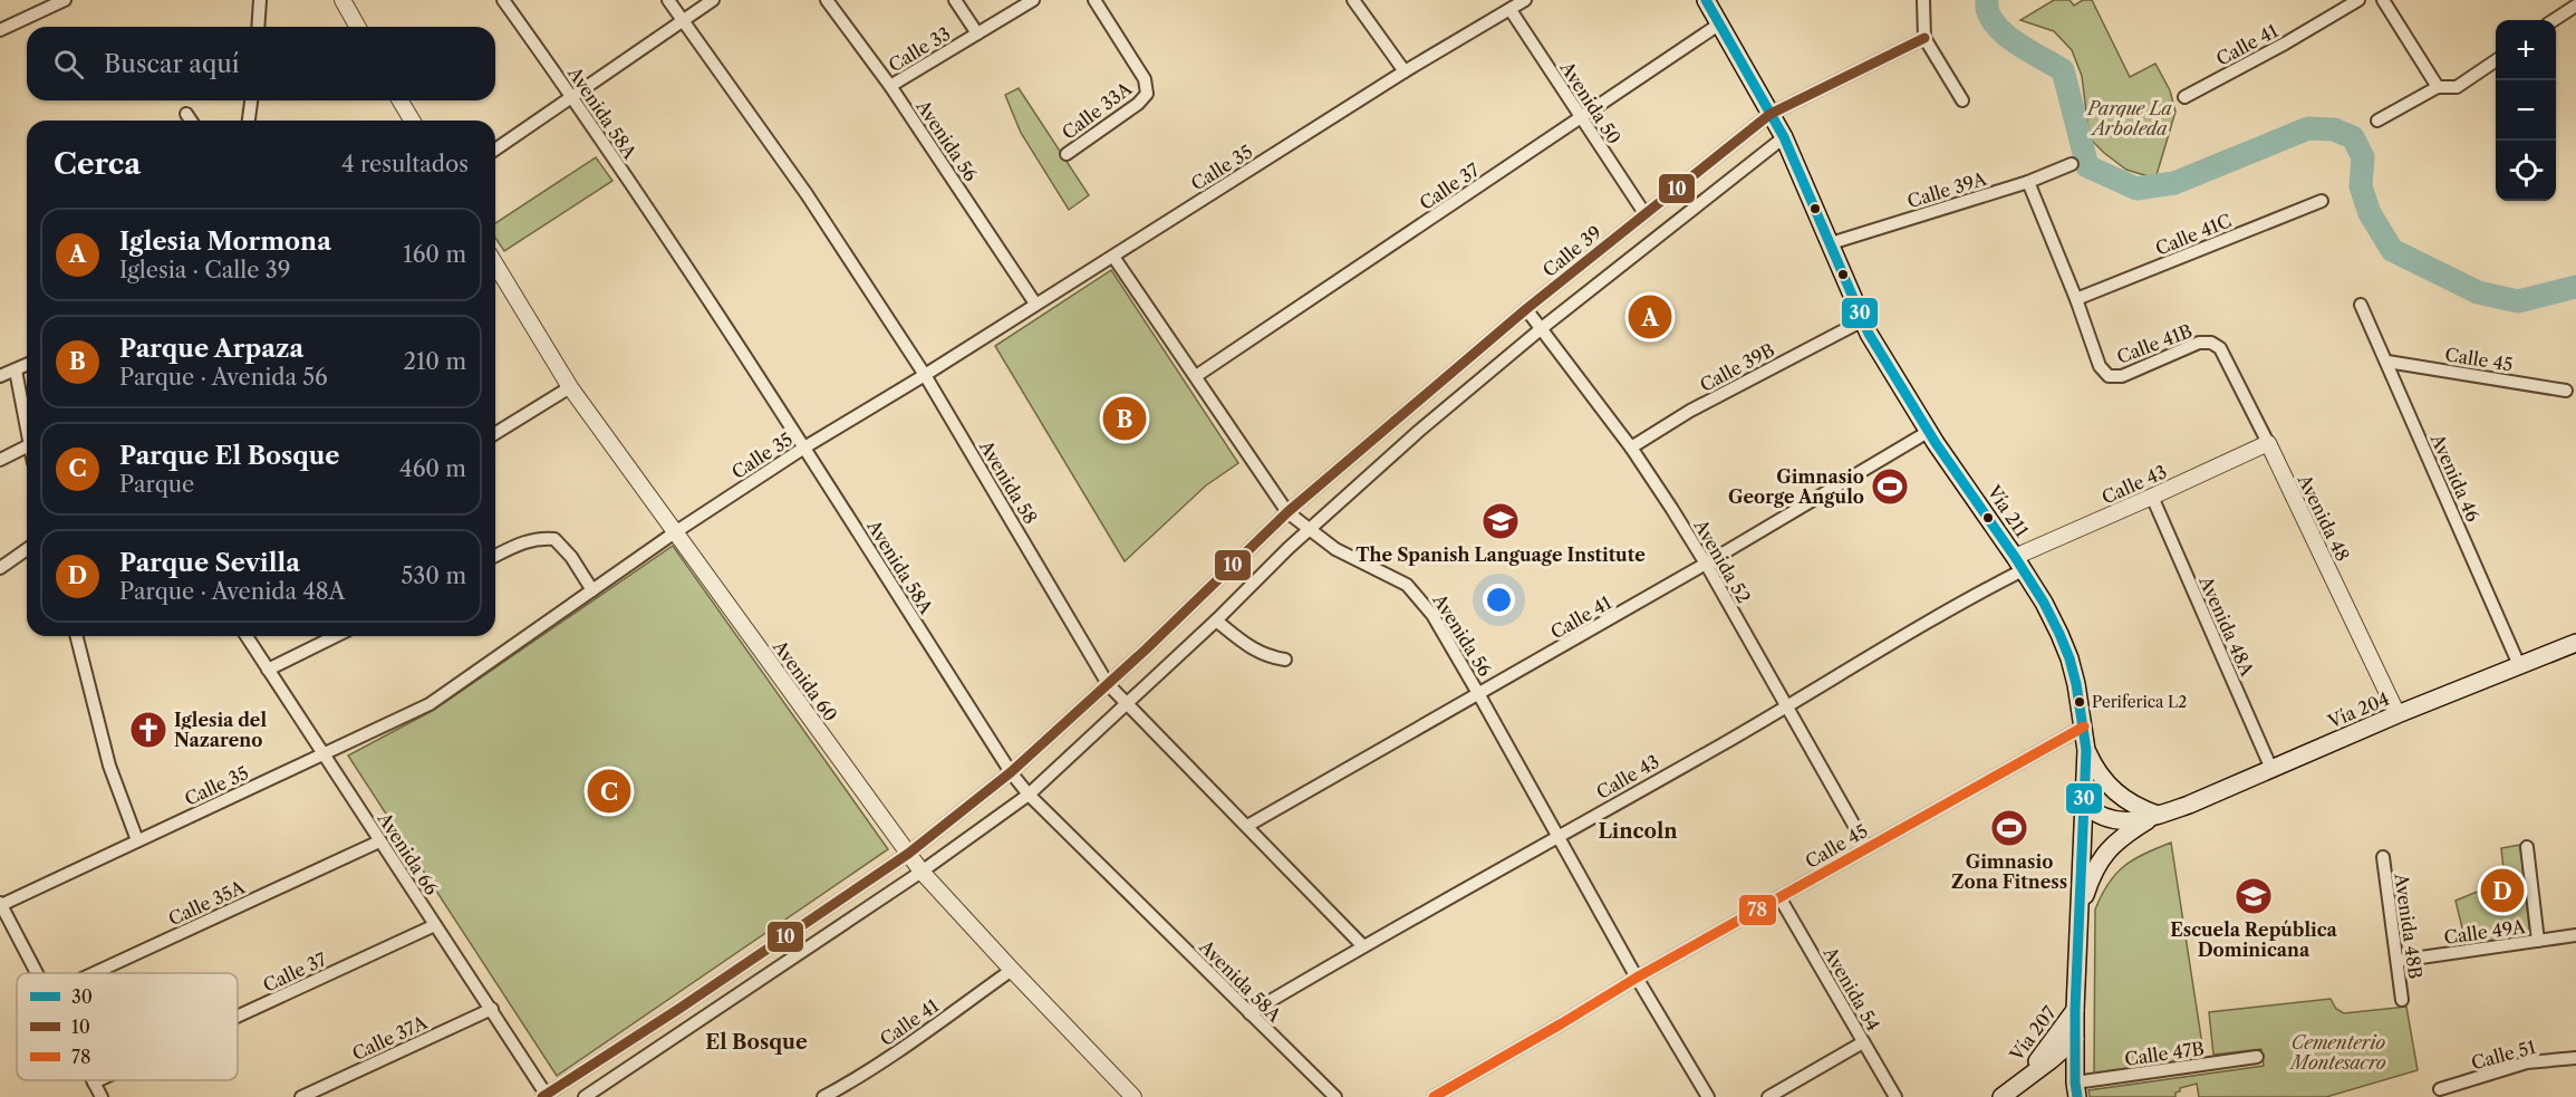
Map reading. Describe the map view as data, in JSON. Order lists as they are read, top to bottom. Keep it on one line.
{"streets":{"main road":["Vía 211","Vía 204","Vía 207"],"street":["Calle 41","Calle 33","Avenida 50","Calle 33A","Avenida 58A","Avenida 56","Calle 35","Calle 37","Calle 39A","Calle 41C","Calle 39","Calle 41B","Calle 45","Calle 39B","Avenida 46","Avenida 58","Calle 43","Avenida 48","Avenida 52","Avenida 48A","Avenida 60","Avenida 66","Calle 35A","Avenida 48B","Calle 49A","Avenida 54","Calle 37A","Calle 47B","Calle 51"]},"crossings":[["Calle 41","Avenida 56"],["Calle 41","Avenida 58"],["Calle 41","Vía 211"],["Calle 41","Avenida 52"],["Calle 41","Avenida 60"],["Calle 33","Avenida 56"],["Avenida 50","Calle 35"],["Avenida 50","Calle 37"],["Avenida 50","Calle 39"],["Avenida 58A","Calle 35"],["Avenida 58A","Calle 39"],["Avenida 58A","Calle 43"],["Avenida 56","Calle 35"],["Avenida 56","Calle 37"],["Avenida 56","Calle 39"],["Avenida 56","Calle 45"],["Avenida 56","Calle 43"],["Calle 35","Avenida 58"],["Calle 35","Avenida 60"],["Calle 35","Avenida 66"],["Calle 37","Vía 211"],["Calle 37","Avenida 66"],["Calle 39A","Vía 211"],["Calle 41C","Calle 41B"],["Calle 39","Avenida 58"],["Calle 39","Vía 211"],["Calle 39","Avenida 52"],["Calle 39","Avenida 60"],["Calle 39","Avenida 66"],["Calle 41B","Avenida 48"],["Calle 45","Avenida 46"],["Calle 45","Vía 211"],["Calle 45","Avenida 52"],["Calle 45","Avenida 54"],["Calle 39B","Vía 211"],["Calle 39B","Avenida 52"],["Avenida 46","Vía 204"],["Avenida 58","Calle 43"],["Calle 43","Vía 211"],["Calle 43","Avenida 48"],["Calle 43","Avenida 52"],["Calle 43","Avenida 48A"],["Vía 211","Vía 204"],["Vía 211","Vía 207"],["Vía 211","Calle 47B"],["Avenida 48","Vía 204"],["Avenida 48A","Vía 204"],["Avenida 66","Calle 35A"],["Avenida 66","Calle 37A"],["Avenida 48B","Calle 49A"]],"districts":["Lincoln","El Bosque"],"parks":["Parque La Arboleda","Cementerio Montesacro"],"places":{"sports":["Gimnasio George Angulo","Gimnasio Zona Fitness"],"school or university":["The Spanish Language Institute","Escuela República Dominicana"],"other":["Periferica L2"],"church":["Iglesia del Nazareno"]},"lines":["transit line 30","transit line 10","transit line 78"],"legend":["30","10","78"],"page":{"map_buttons":["+","−"],"search":"Buscar aquí","heading":["Cerca","4 resultados"],"list":[{"mark":"A","name":"Iglesia Mormona","note":"Iglesia · Calle 39","value":"160 m"},{"mark":"B","name":"Parque Arpaza","note":"Parque · Avenida 56","value":"210 m"},{"mark":"C","name":"Parque El Bosque","note":"Parque","value":"460 m"},{"mark":"D","name":"Parque Sevilla","note":"Parque · Avenida 48A","value":"530 m"}],"pins":["A","B","C","D"]}}
